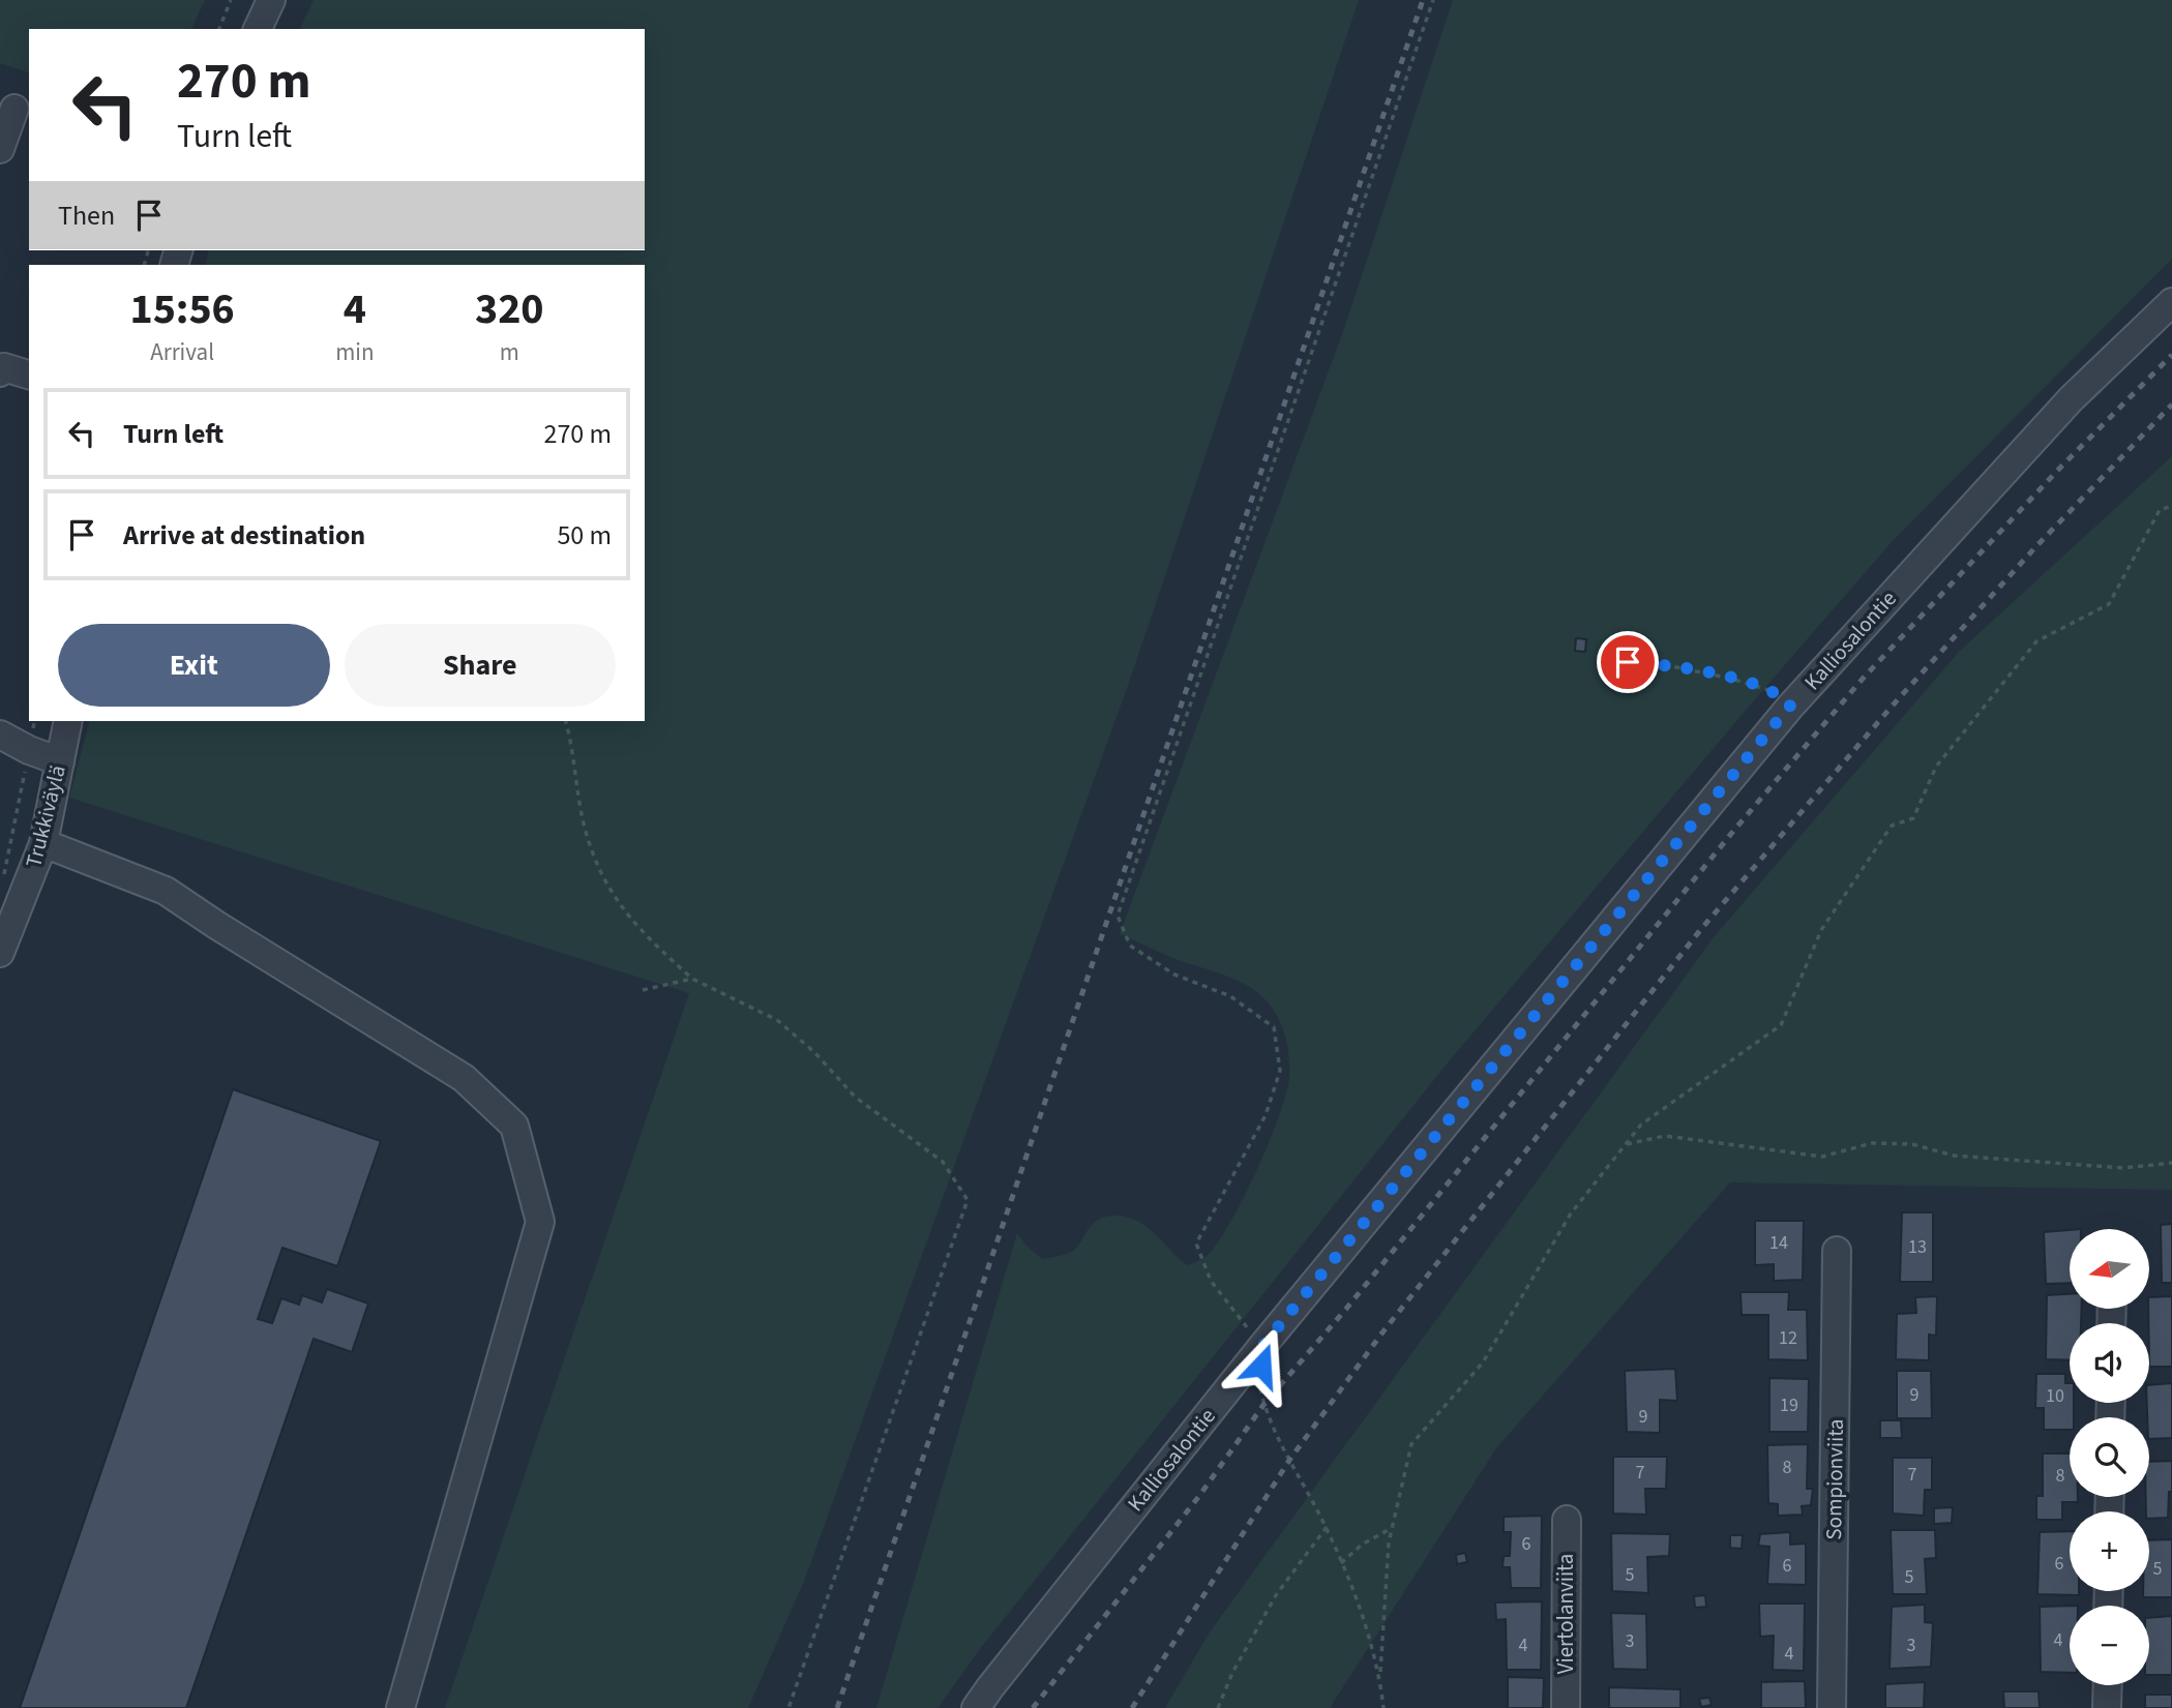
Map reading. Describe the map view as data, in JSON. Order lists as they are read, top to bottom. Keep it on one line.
{"streets":{"street":["Kalliosalontie","Trukkiväylä","Sompionviita","Viertolanviita"]},"house_numbers":["14","13","12","9","10","19","9","8","7","7","8","6","6","6","5","5","5","4","3","4","3","4"],"north":"left","page":{"turn":["270 m","Turn left"],"then":"Then","eta":["15:56","Arrival","4","min","320","m"],"list":[{"name":"Turn left","value":"270 m"},{"name":"Arrive at destination","value":"50 m"}],"buttons":["Exit","Share"],"map_buttons":["+","−"]}}
